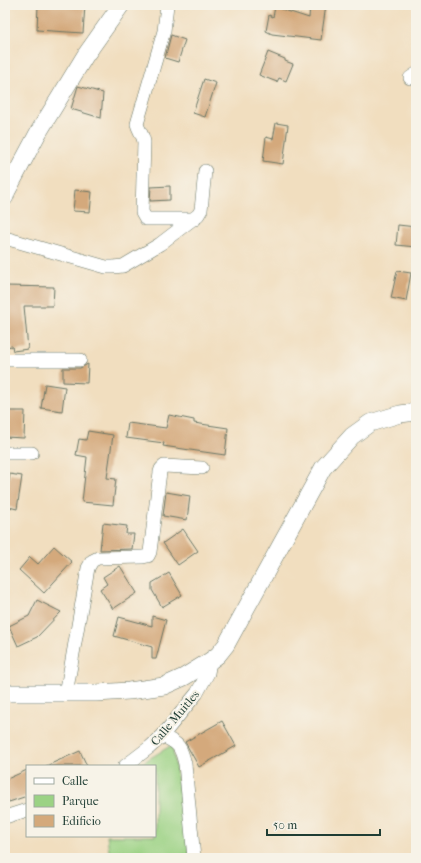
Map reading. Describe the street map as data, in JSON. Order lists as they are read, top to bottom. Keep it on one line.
{"streets":{"street":["Calle Muitles"]},"legend":["Calle","Parque","Edificio"],"scale_bar":"50 m"}
